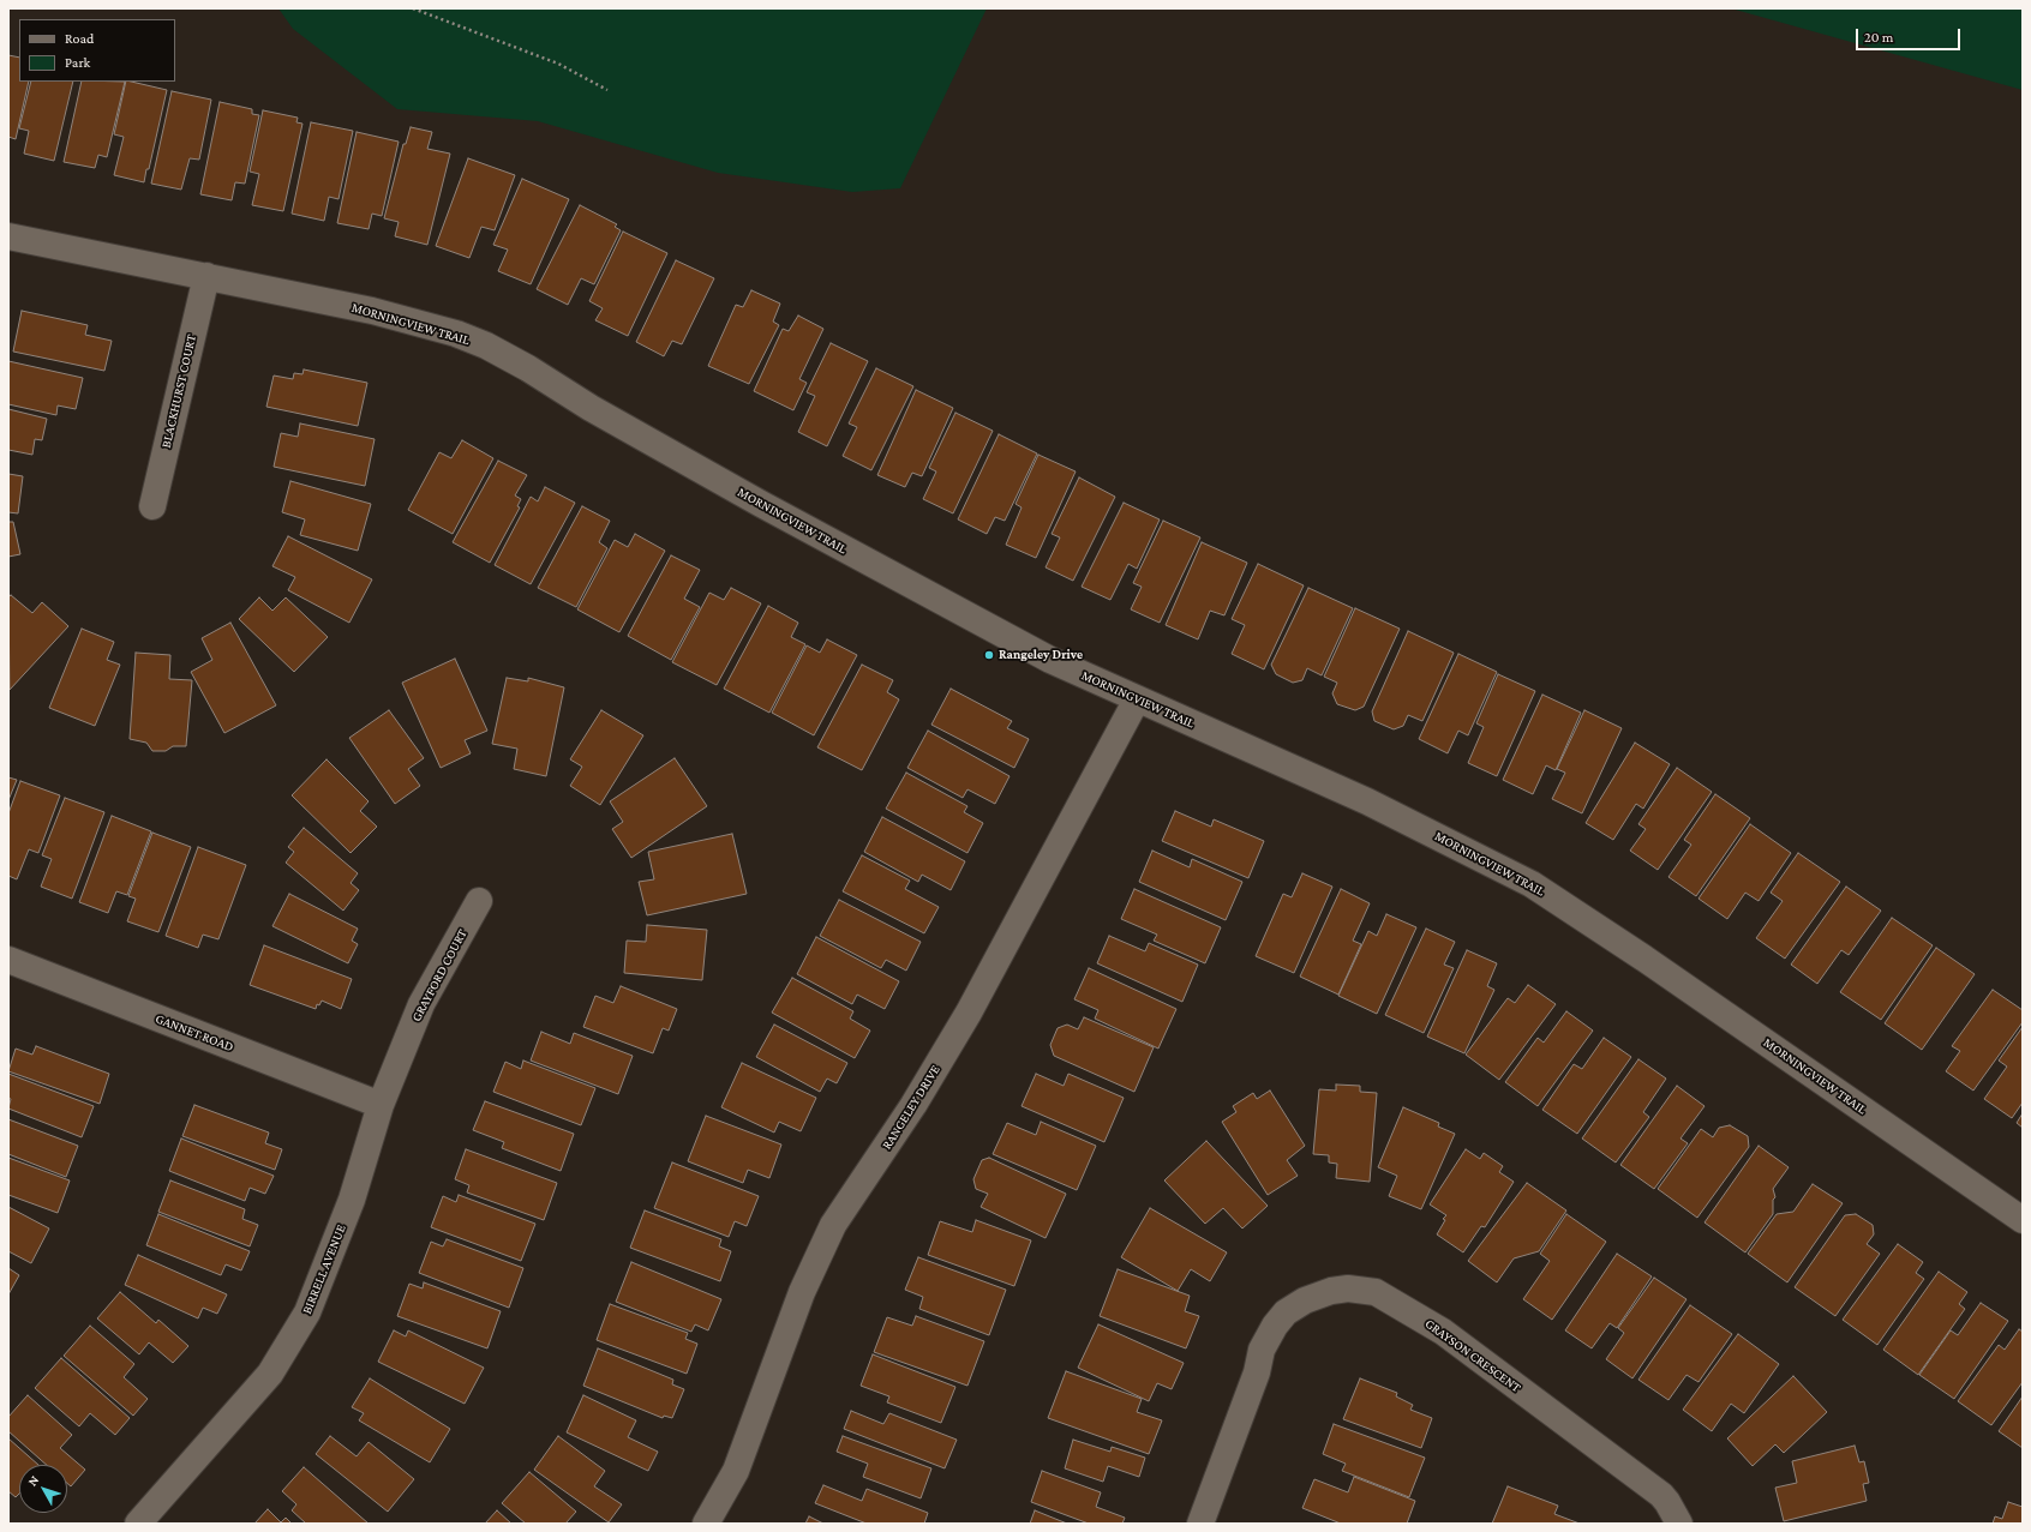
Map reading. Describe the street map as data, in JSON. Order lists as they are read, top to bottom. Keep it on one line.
{"streets":{"street":["MORNINGVIEW TRAIL","BLACKHURST COURT","GRAYFORD COURT","GANNET ROAD","RANGELEY DRIVE","BIRRELL AVENUE","GRAYSON CRESCENT"]},"crossings":[["MORNINGVIEW TRAIL","BLACKHURST COURT"],["MORNINGVIEW TRAIL","RANGELEY DRIVE"],["GRAYFORD COURT","GANNET ROAD"],["GRAYFORD COURT","BIRRELL AVENUE"],["GANNET ROAD","BIRRELL AVENUE"]],"places":["Rangeley Drive"],"legend":["Road","Park"],"scale_bar":"20 m","north":"top left"}
